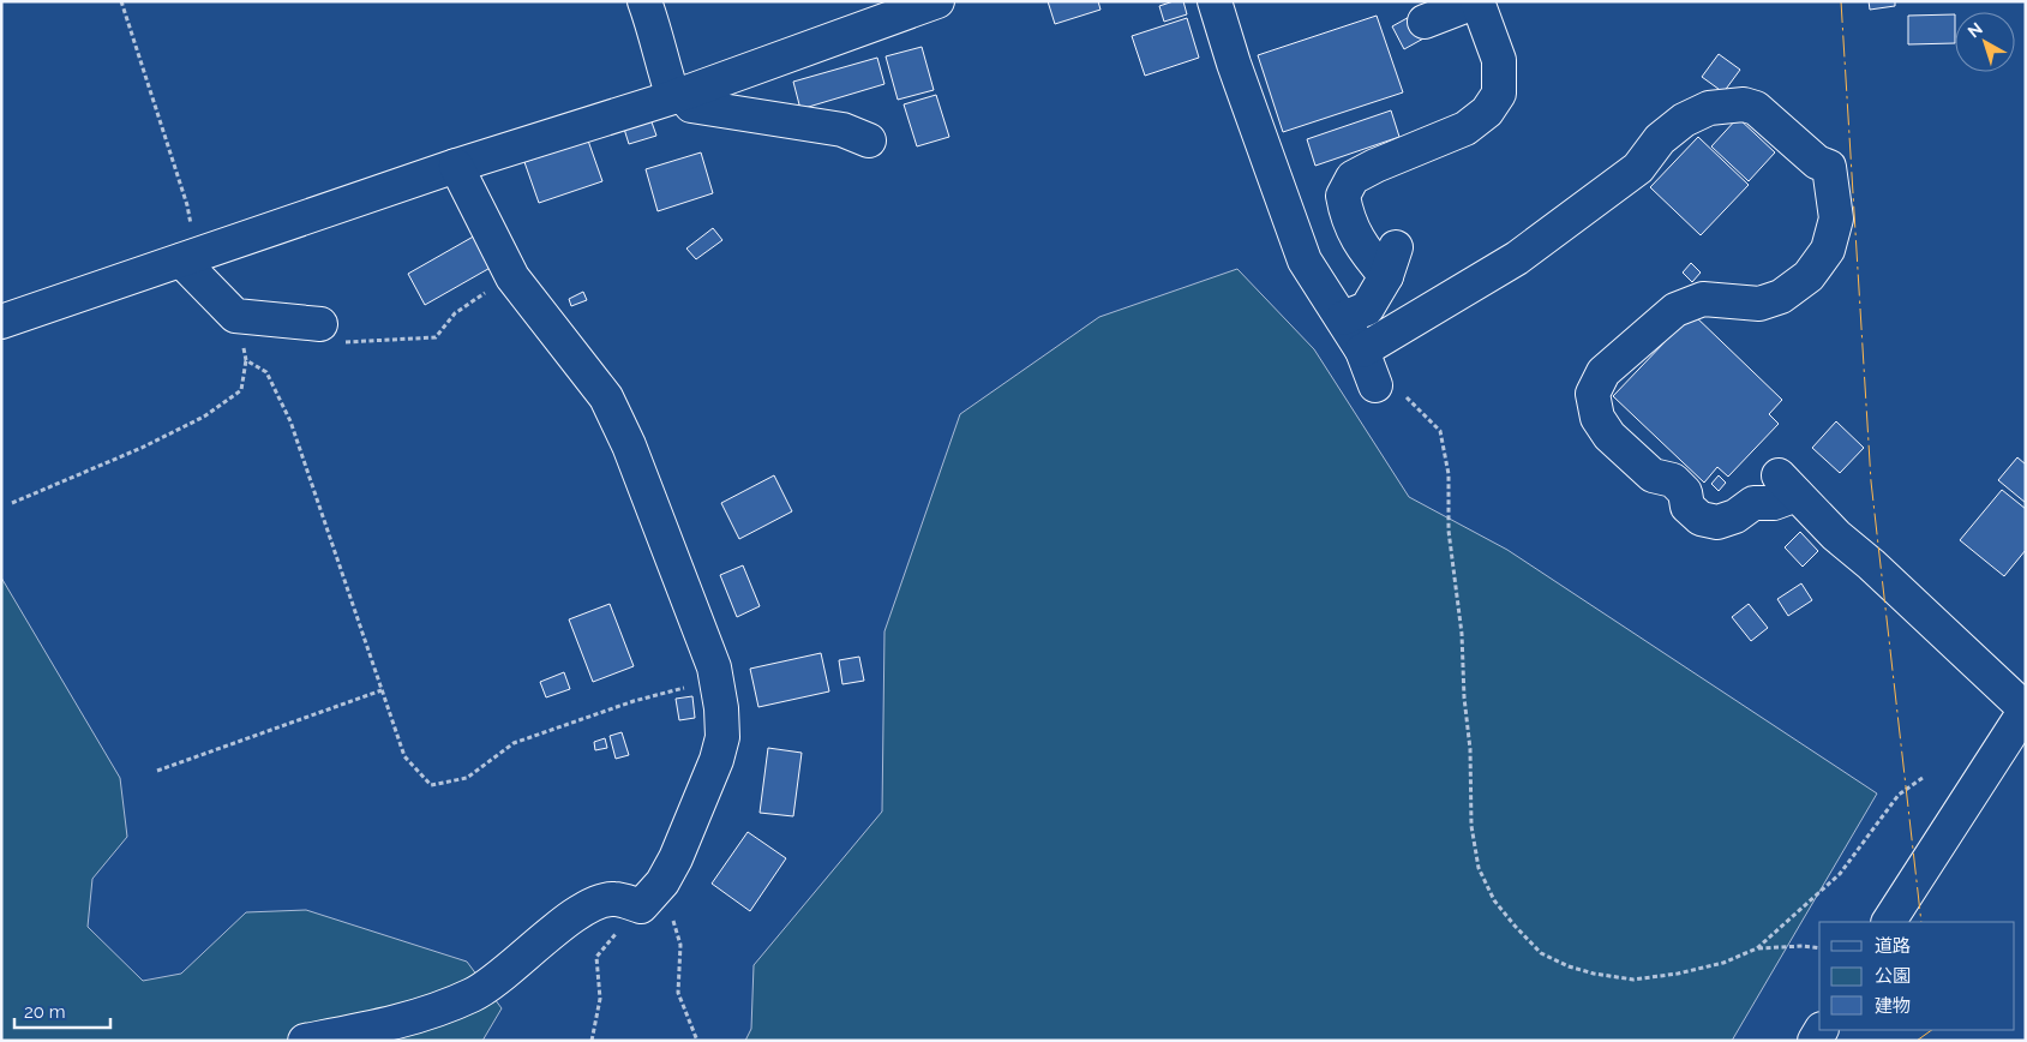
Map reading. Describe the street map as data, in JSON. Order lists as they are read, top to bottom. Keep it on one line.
{"legend":["道路","公園","建物"],"scale_bar":"20 m","north":"top left"}
